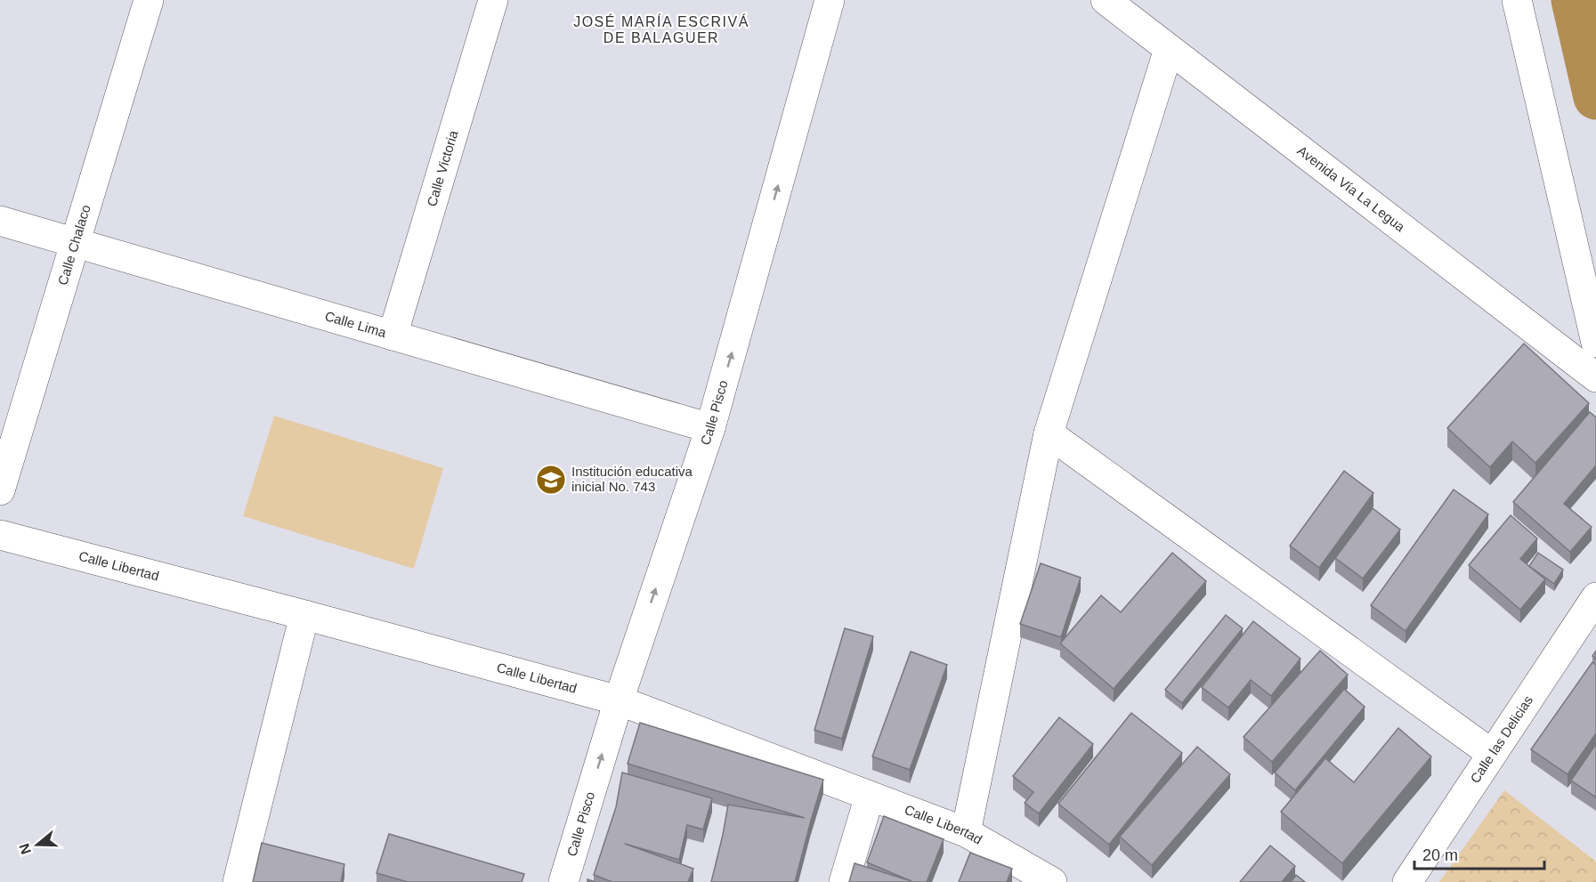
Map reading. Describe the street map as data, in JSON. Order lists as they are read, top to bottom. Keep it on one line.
{"streets":{"street":["Calle Victoria","Avenida Vía La Legua","Calle Chalaco","Calle Lima","Calle Pisco","Calle Libertad","Calle las Delicias"]},"crossings":[["Calle Victoria","Calle Lima"],["Calle Chalaco","Calle Lima"],["Calle Lima","Calle Pisco"],["Calle Pisco","Calle Libertad"]],"one_way":["Calle Pisco"],"districts":["JOSÉ MARÍA ESCRIVÁ DE BALAGUER"],"places":{"school or university":["Institución educativa inicial No. 743"]},"scale_bar":"20 m","north":"left"}
